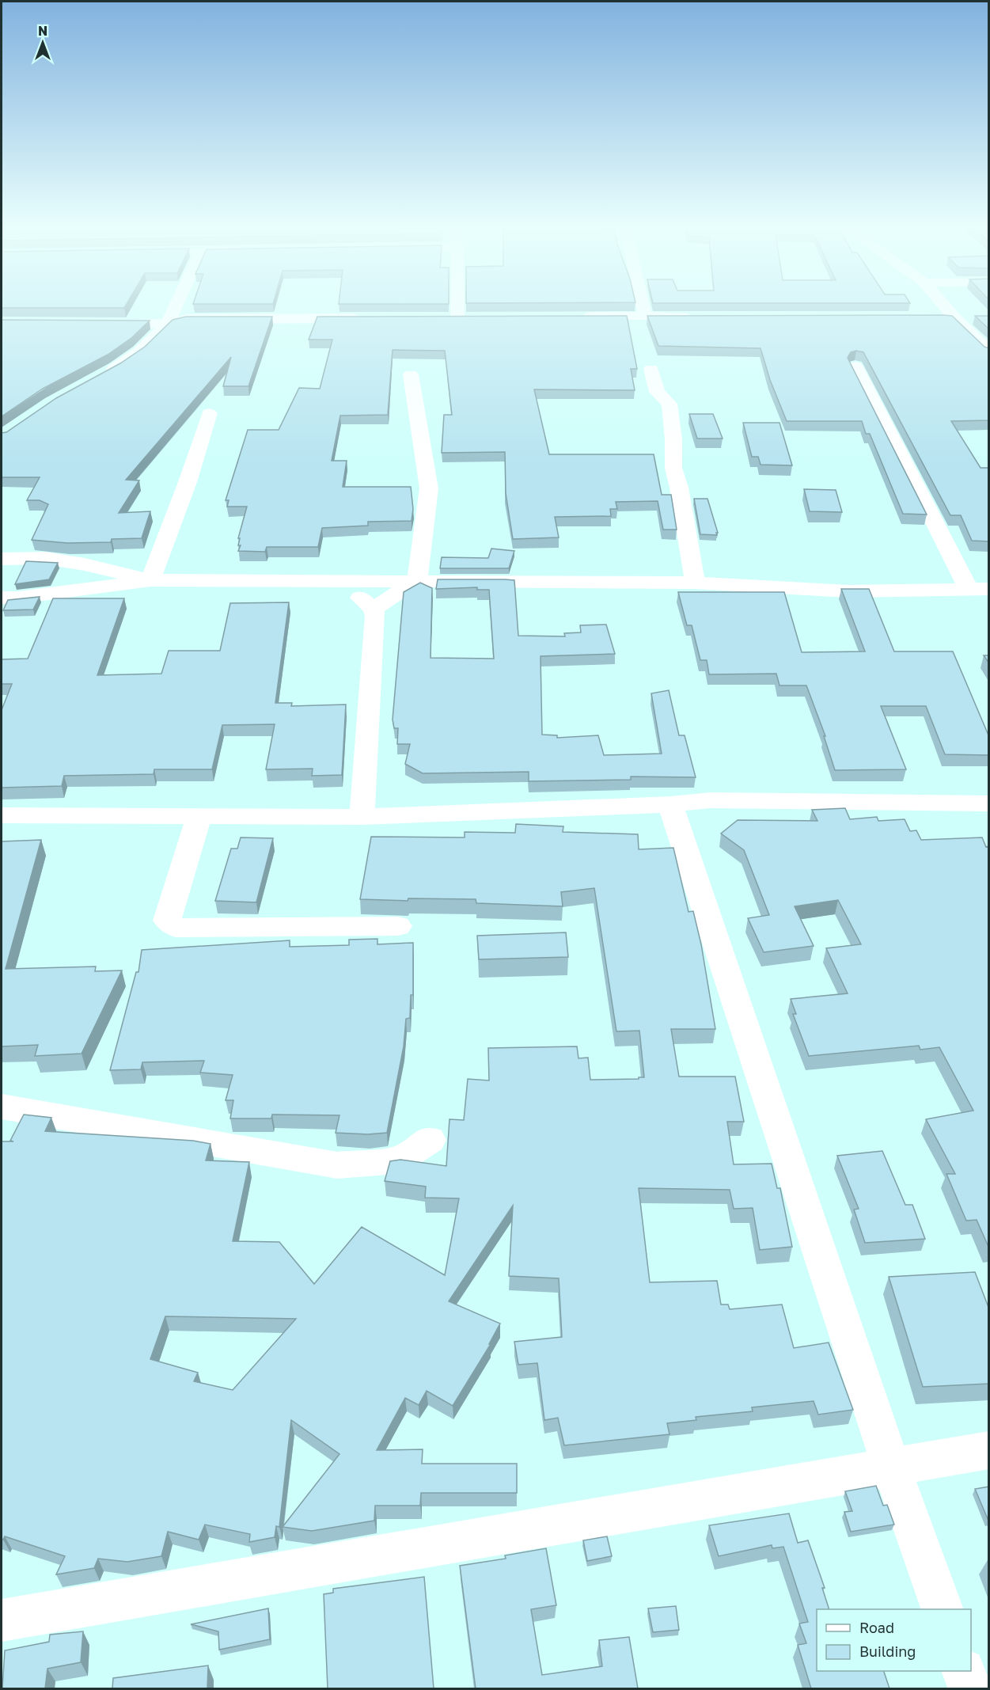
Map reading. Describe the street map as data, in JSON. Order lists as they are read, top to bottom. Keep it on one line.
{"legend":["Road","Building"],"north":"top"}
